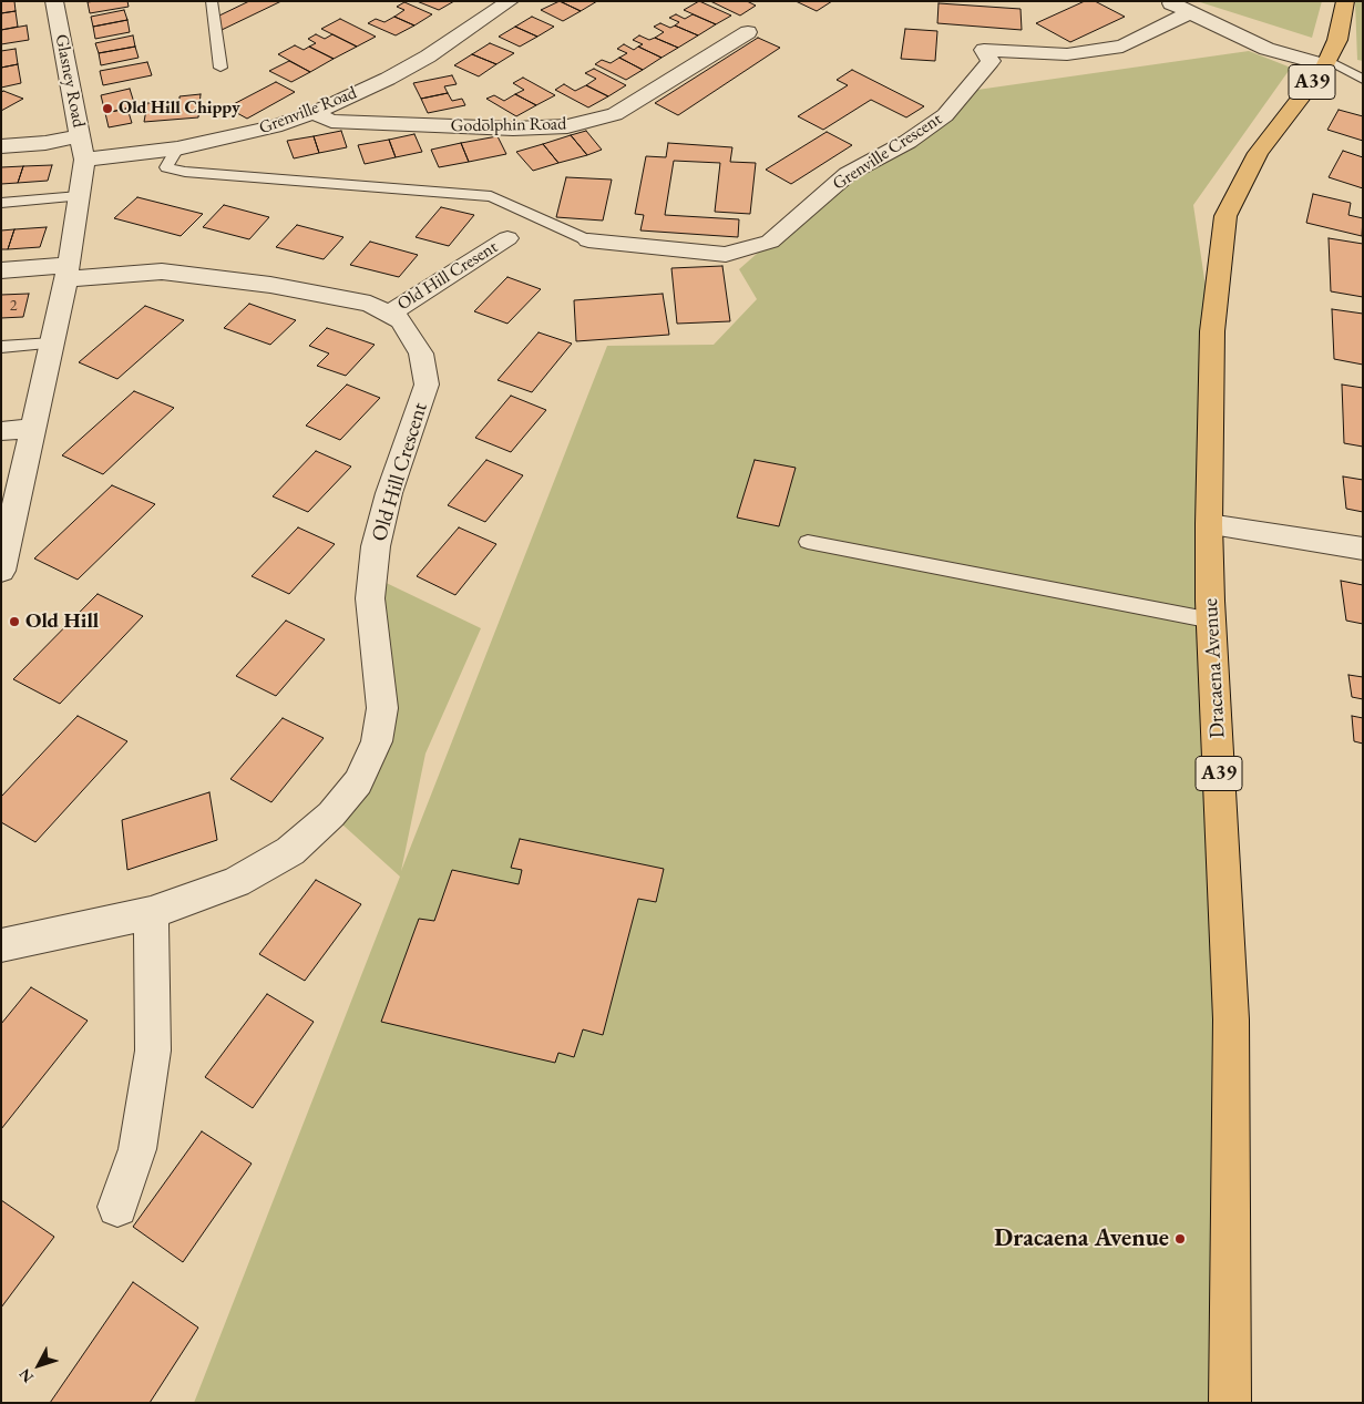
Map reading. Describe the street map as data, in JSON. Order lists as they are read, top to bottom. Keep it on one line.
{"streets":{"main road":["A39","Dracaena Avenue"],"street":["Glasney Road","Grenville Road","Godolphin Road","Grenville Crescent","Old Hill Cresent","Old Hill Crescent"]},"crossings":[["Glasney Road","Grenville Road"],["Grenville Road","Godolphin Road"],["Old Hill Cresent","Old Hill Crescent"]],"places":["Old Hill Chippy","Old Hill","Dracaena Avenue"],"house_numbers":["2"],"north":"bottom left"}
